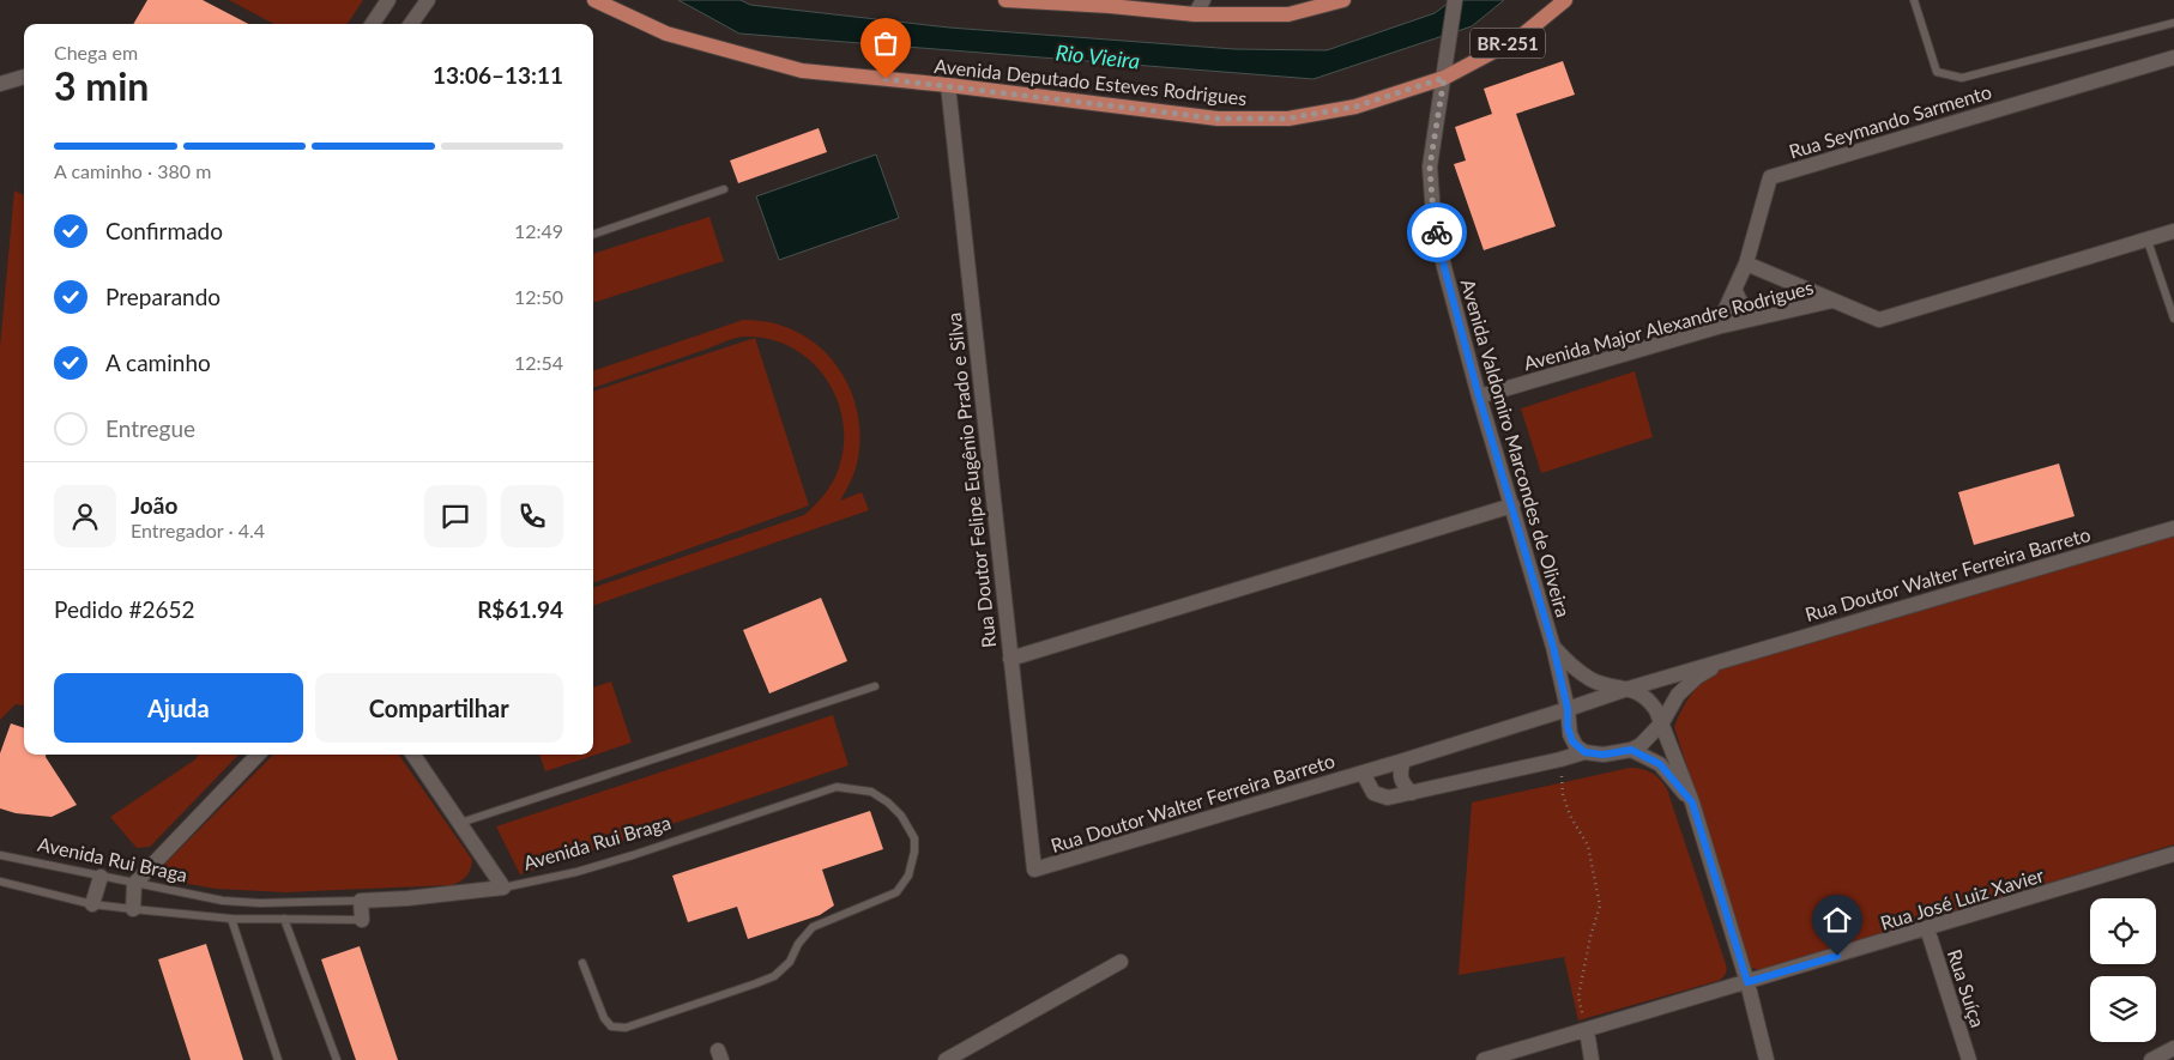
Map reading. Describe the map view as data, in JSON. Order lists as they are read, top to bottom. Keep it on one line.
{"streets":{"main road":["BR-251","Avenida Deputado Esteves Rodrigues"],"street":["Rua Seymando Sarmento","Avenida Major Alexandre Rodrigues","Avenida Valdomiro Marcondes de Oliveira","Rua Doutor Felipe Eugênio Prado e Silva","Rua Doutor Walter Ferreira Barreto","Avenida Rui Braga","Rua José Luiz Xavier","Rua Suíça"]},"crossings":[["Avenida Deputado Esteves Rodrigues","Avenida Valdomiro Marcondes de Oliveira"],["Avenida Deputado Esteves Rodrigues","Rua Doutor Felipe Eugênio Prado e Silva"],["Rua Seymando Sarmento","Avenida Major Alexandre Rodrigues"],["Avenida Major Alexandre Rodrigues","Avenida Valdomiro Marcondes de Oliveira"],["Avenida Valdomiro Marcondes de Oliveira","Rua Doutor Walter Ferreira Barreto"],["Avenida Valdomiro Marcondes de Oliveira","Rua José Luiz Xavier"],["Rua Doutor Felipe Eugênio Prado e Silva","Rua Doutor Walter Ferreira Barreto"],["Rua José Luiz Xavier","Rua Suíça"]],"water":["Rio Vieira"],"page":{"heading":["3 min","Chega em","13:06–13:11"],"panel":["João","Entregador · 4.4","Pedido #2652","R$61.94"],"bar":"A caminho · 380 m","list":[["Confirmado","12:49"],["Preparando","12:50"],["A caminho","12:54"],"Entregue"],"buttons":["Ajuda","Compartilhar"]}}
